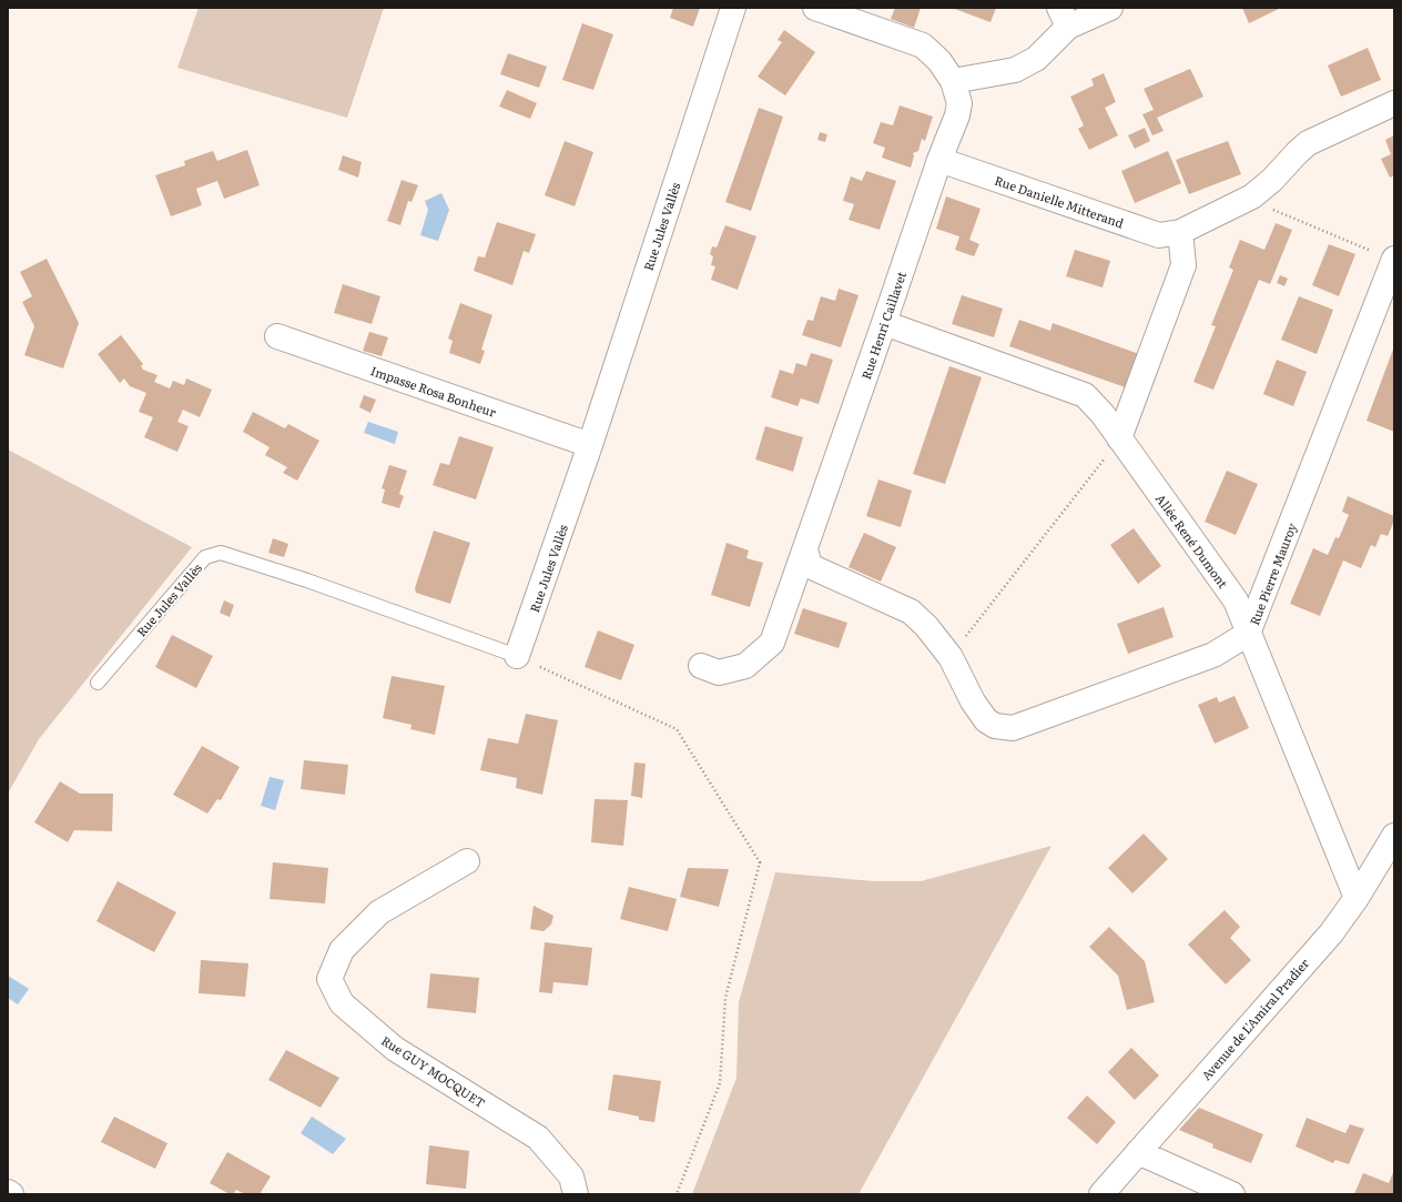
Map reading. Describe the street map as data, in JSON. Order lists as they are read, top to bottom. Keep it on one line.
{"streets":{"street":["Rue Danielle Mitterand","Rue Jules Vallès","Rue Henri Caillavet","Impasse Rosa Bonheur","Allée René Dumont","Rue Pierre Mauroy","Avenue de L'Amiral Pradier","Rue GUY MOCQUET"]},"crossings":[["Rue Danielle Mitterand","Rue Henri Caillavet"],["Rue Jules Vallès","Impasse Rosa Bonheur"],["Rue Henri Caillavet","Allée René Dumont"],["Allée René Dumont","Rue Pierre Mauroy"],["Allée René Dumont","Avenue de L'Amiral Pradier"]]}
